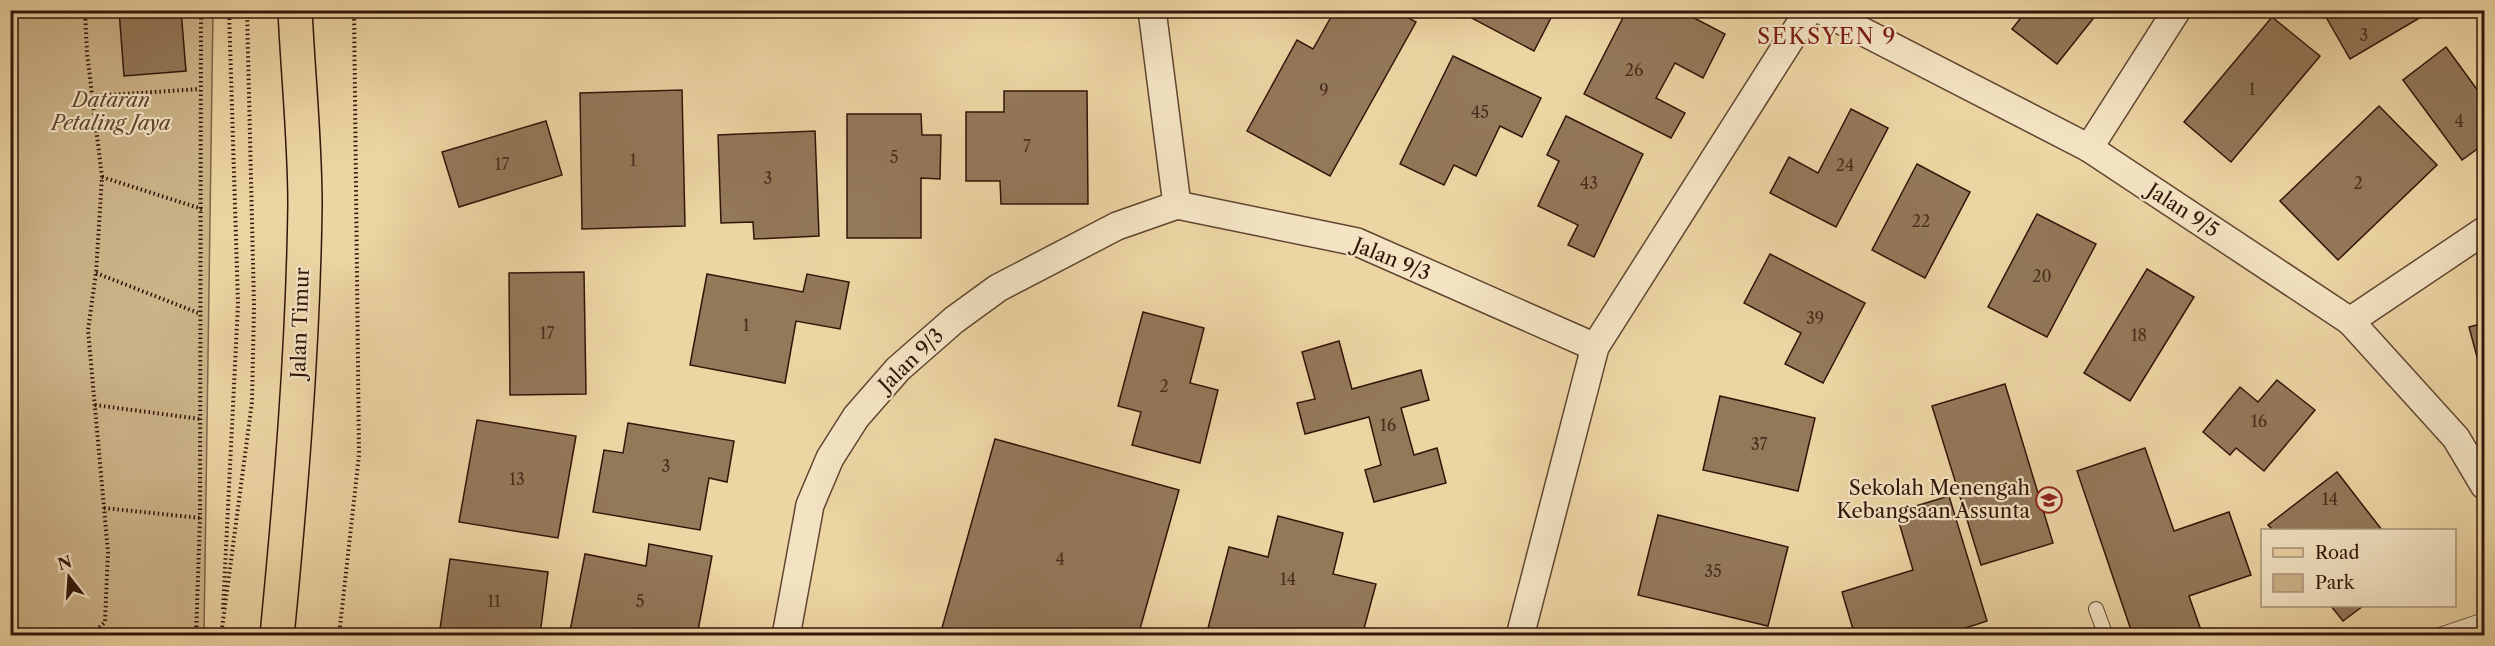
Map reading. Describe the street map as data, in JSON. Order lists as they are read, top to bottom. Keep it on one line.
{"streets":{"main road":["Jalan Timur"],"street":["Jalan 9/5","Jalan 9/3"]},"districts":["SEKSYEN 9"],"parks":["Dataran Petaling Jaya"],"places":{"school or university":["Sekolah Menengah Kebangsaan Assunta"]},"house_numbers":["3","26","1","9","45","4","7","5","1","17","24","3","43","2","22","20","39","1","17","18","2","16","16","37","3","13","14","4","35","14","11","5"],"legend":["Road","Park"],"north":"top"}
